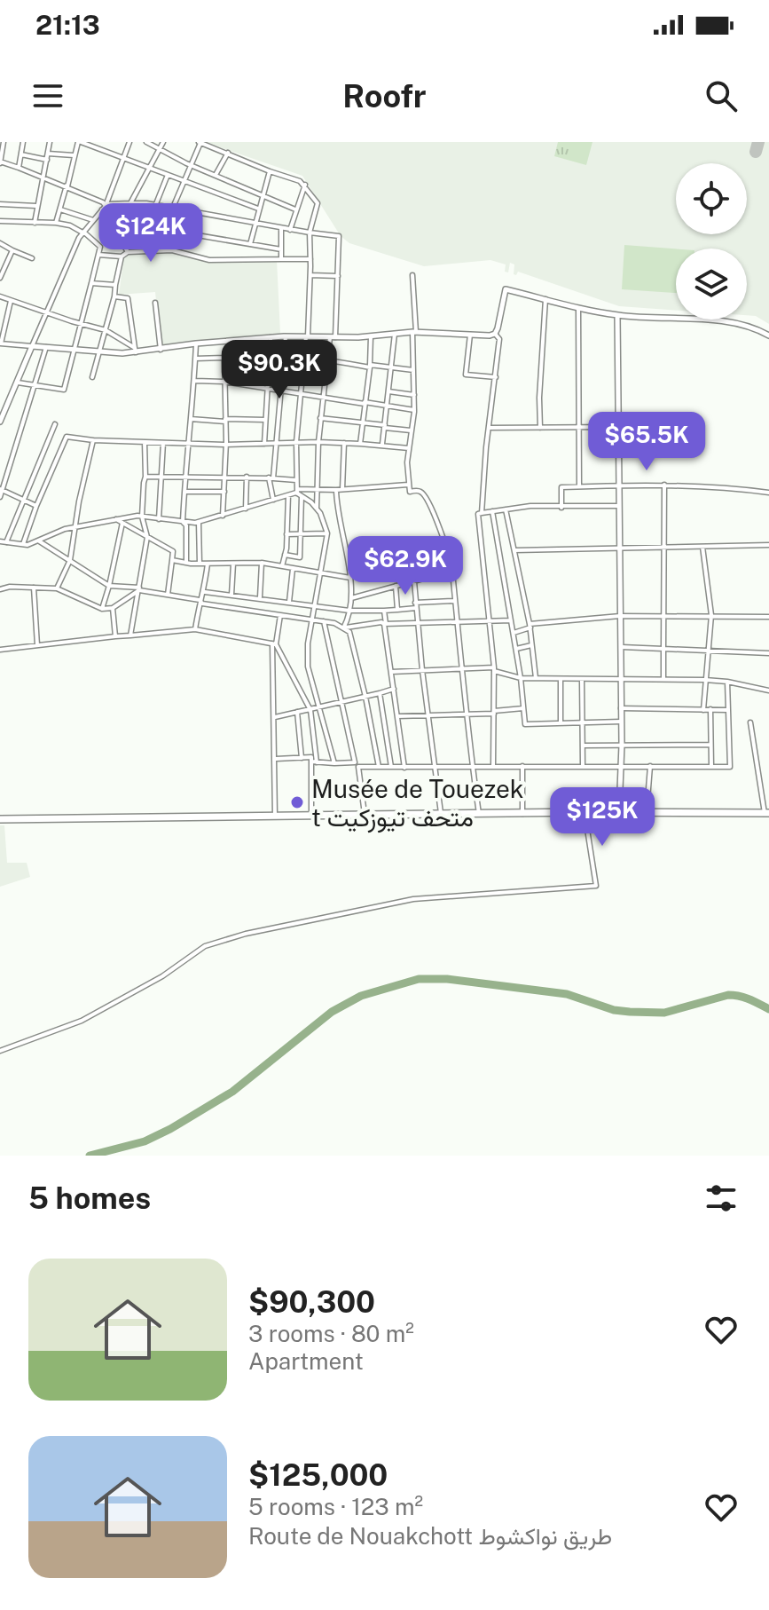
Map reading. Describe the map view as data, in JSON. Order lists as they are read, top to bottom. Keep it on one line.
{"places":["Musée de Touezek t متحف تيوزكيت"],"page":{"status":"21:13","header":"Roofr","price":["$124K","$90.3K","$65.5K","$62.9K","$125K"],"heading":"5 homes","list":[{"name":"$90,300","note":"3 rooms · 80 m² · Apartment"},{"name":"$125,000","note":"5 rooms · 123 m² · Route de Nouakchott طريق نواكشوط"}]}}
